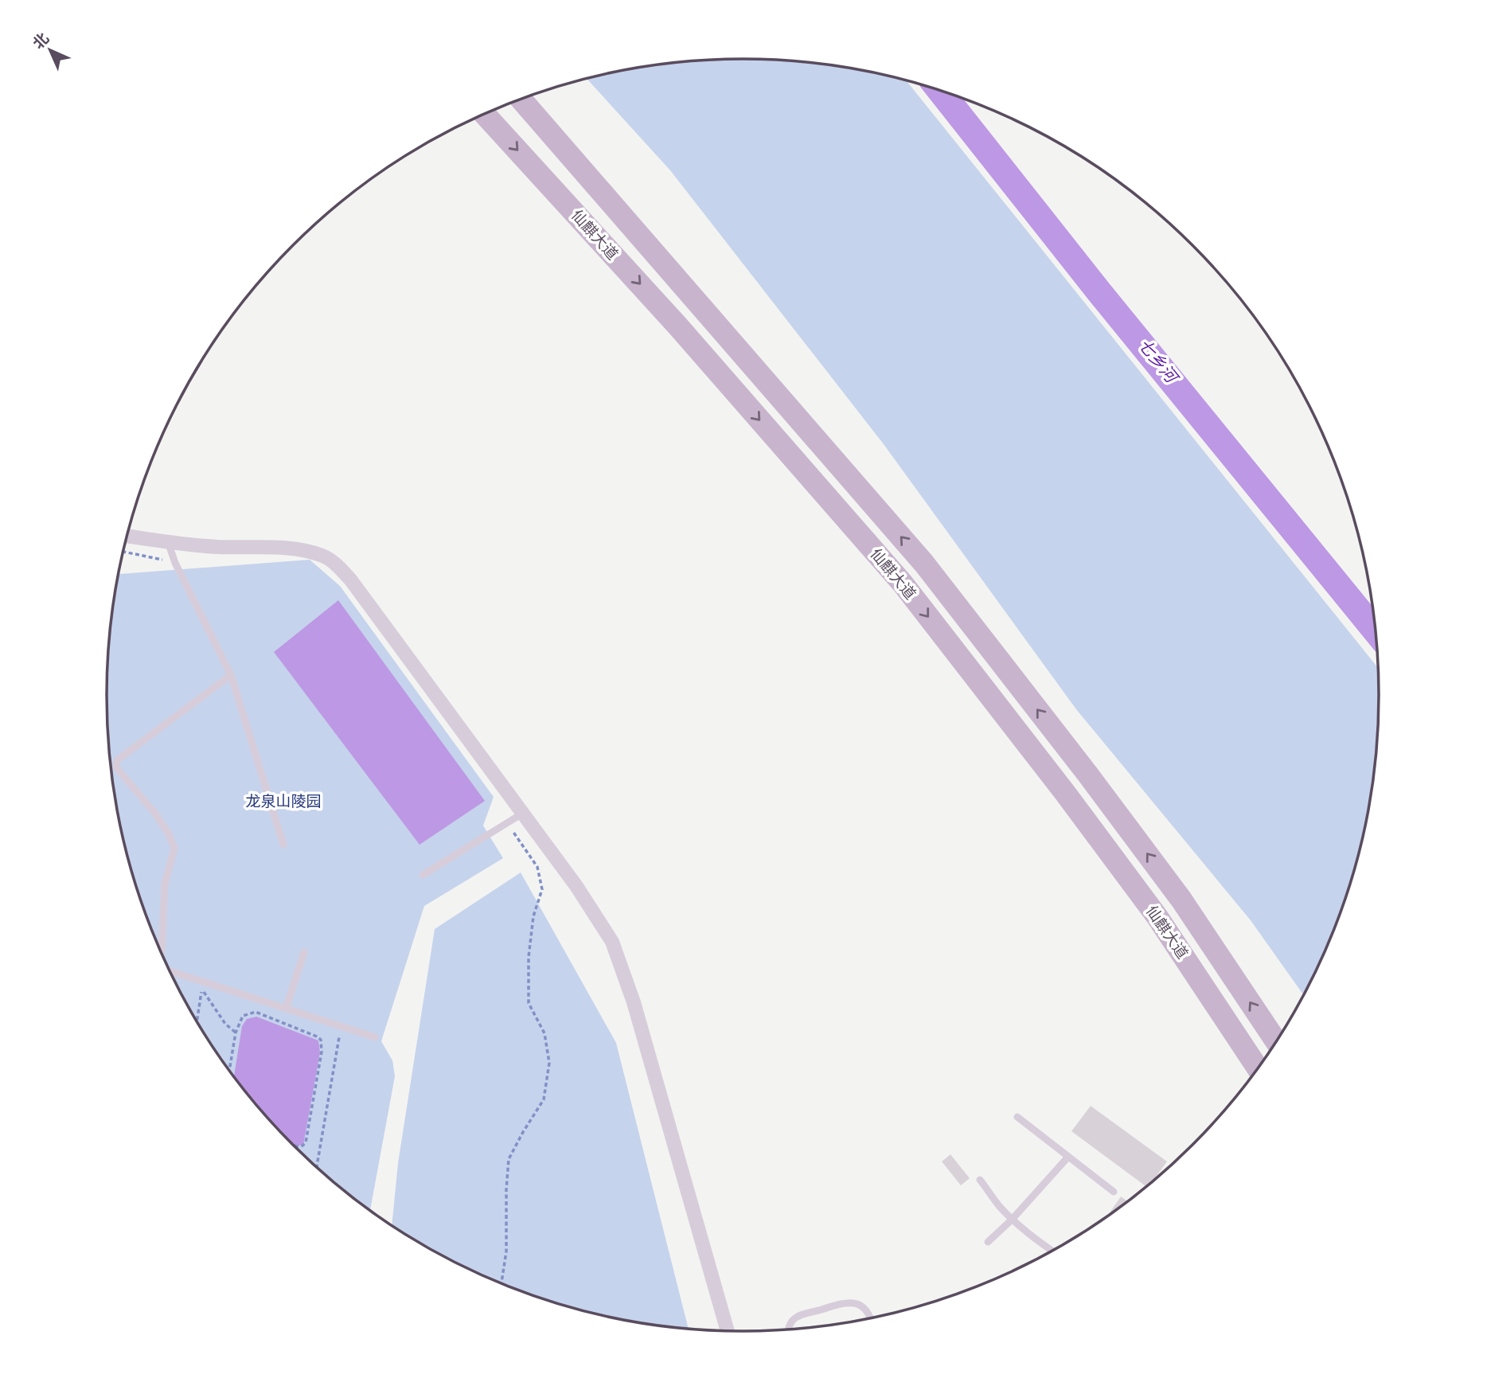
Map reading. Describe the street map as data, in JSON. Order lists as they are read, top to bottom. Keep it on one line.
{"streets":{"main road":["仙麒大道"]},"water":["七乡河"],"parks":["龙泉山陵园"],"north":"top left"}
